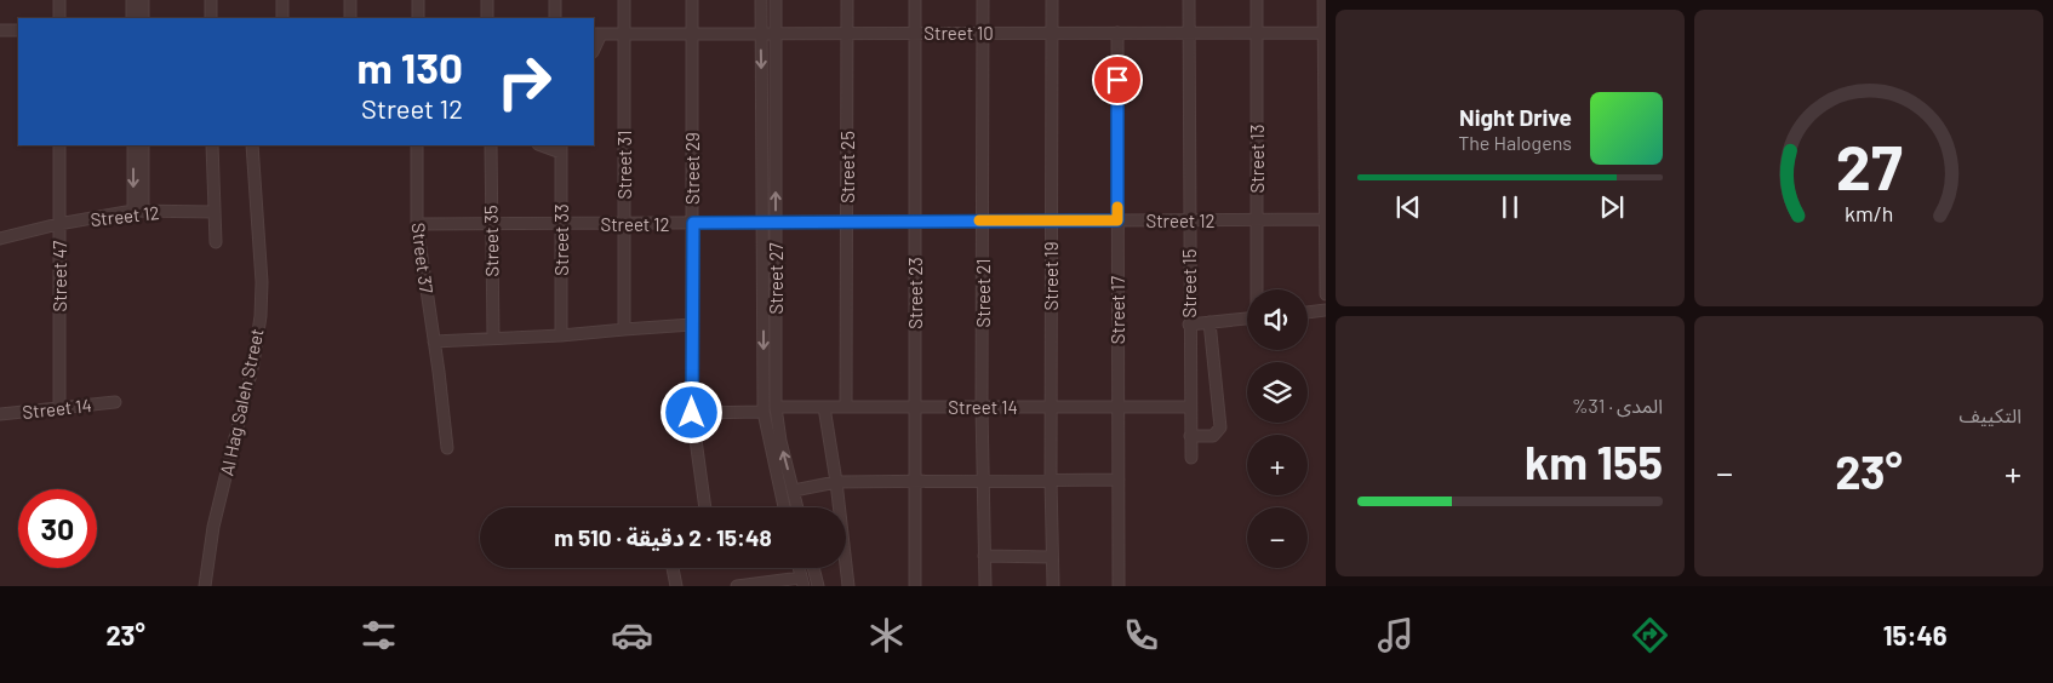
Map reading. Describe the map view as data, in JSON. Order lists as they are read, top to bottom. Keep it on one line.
{"streets":{"street":["Street 10","Street 13","Street 31","Street 25","Street 29","Street 12","Street 33","Street 35","Street 37","Street 47","Street 19","Street 27","Street 15","Street 23","Street 21","Street 17","Al Hag Saleh Street","Street 14"]},"crossings":[["Street 10","Street 13"],["Street 10","Street 31"],["Street 10","Street 25"],["Street 10","Street 29"],["Street 10","Street 19"],["Street 10","Street 27"],["Street 10","Street 15"],["Street 10","Street 23"],["Street 10","Street 21"],["Street 10","Street 17"],["Street 13","Street 12"],["Street 31","Street 12"],["Street 25","Street 12"],["Street 25","Street 14"],["Street 29","Street 12"],["Street 12","Street 33"],["Street 12","Street 35"],["Street 12","Street 37"],["Street 12","Street 47"],["Street 12","Street 19"],["Street 12","Street 27"],["Street 12","Street 15"],["Street 12","Street 23"],["Street 12","Street 21"],["Street 12","Street 17"],["Street 47","Street 14"],["Street 19","Street 14"],["Street 27","Street 14"],["Street 15","Street 14"],["Street 23","Street 14"],["Street 21","Street 14"],["Street 17","Street 14"]],"page":{"turn":["130 m","Street 12"],"song":["Night Drive","The Halogens"],"map_buttons":["+","−"],"tile":["التكييف",["المدى · 31%","155 km"]],"heat":["−","23°","+"],"limit":"30","trip":"15:48 · 2 دقيقة · 510 m","tabs":["15:46","23°"],"gauge":["27","km/h"]}}
